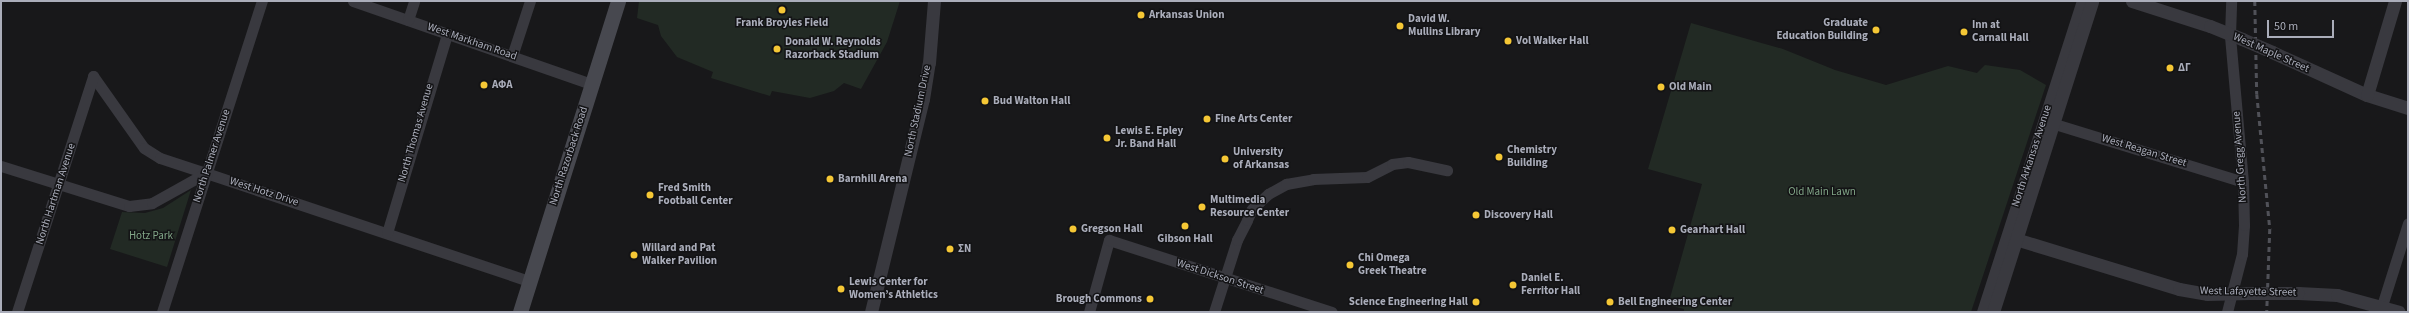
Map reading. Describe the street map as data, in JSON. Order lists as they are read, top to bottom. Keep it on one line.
{"streets":{"main road":["North Razorback Road"],"street":["West Markham Road","West Maple Street","North Stadium Drive","North Thomas Avenue","West Reagan Street","North Palmer Avenue","North Arkansas Avenue","North Gregg Avenue","West Hotz Drive","North Hartman Avenue","West Dickson Street","West Lafayette Street"]},"crossings":[["West Markham Road","North Thomas Avenue"],["West Markham Road","North Razorback Road"],["West Maple Street","North Gregg Avenue"],["North Thomas Avenue","West Hotz Drive"],["West Reagan Street","North Arkansas Avenue"],["West Reagan Street","North Gregg Avenue"],["North Palmer Avenue","West Hotz Drive"],["North Razorback Road","West Hotz Drive"],["North Arkansas Avenue","West Lafayette Street"],["North Gregg Avenue","West Lafayette Street"],["West Hotz Drive","North Hartman Avenue"]],"parks":["Old Main Lawn","Hotz Park"],"places":["Frank Broyles Field","Arkansas Union","David W. Mullins Library","Graduate Education Building","Inn at Carnall Hall","Vol Walker Hall","Donald W. Reynolds Razorback Stadium","ΔΓ","ΑΦΑ","Old Main","Bud Walton Hall","Fine Arts Center","Lewis E. Epley Jr. Band Hall","Chemistry Building","University of Arkansas","Barnhill Arena","Fred Smith Football Center","Multimedia Resource Center","Discovery Hall","Gibson Hall","Gregson Hall","Gearhart Hall","ΣΝ","Willard and Pat Walker Pavilion","Chi Omega Greek Theatre","Daniel E. Ferritor Hall","Lewis Center for Women’s Athletics","Brough Commons","Science Engineering Hall","Bell Engineering Center"],"scale_bar":"50 m"}
